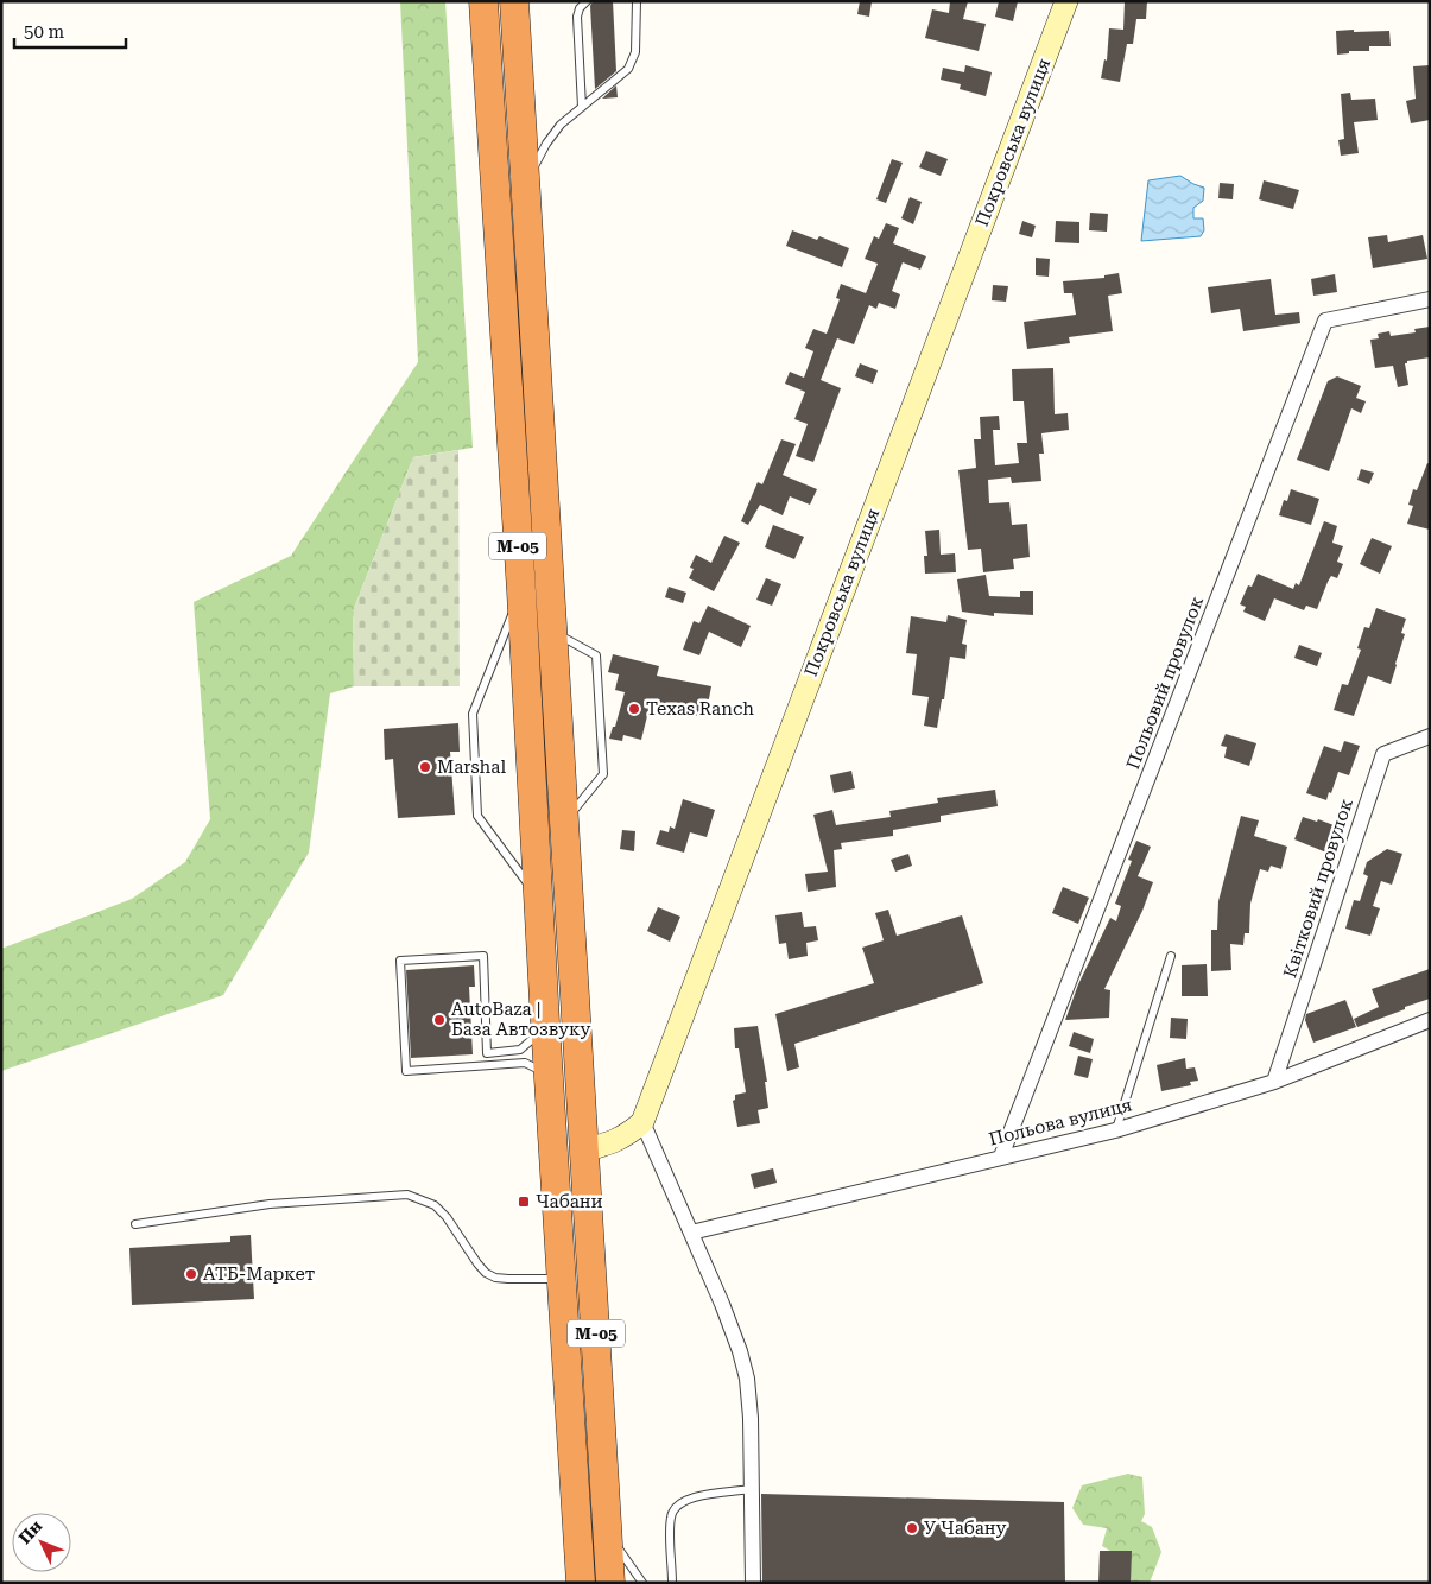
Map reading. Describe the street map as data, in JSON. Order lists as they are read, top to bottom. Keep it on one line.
{"streets":{"highway":["М-05"],"street":["Покровська вулиця","Польовий провулок","Квітковий провулок","Польова вулиця"]},"crossings":[["Польовий провулок","Польова вулиця"],["Квітковий провулок","Польова вулиця"]],"places":{"other":["Texas Ranch","Marshal","AutoBaza | База Автозвуку","АТБ-Маркет","У Чабану"],"transit":["Чабани"]},"scale_bar":"50 m","north":"top left"}
